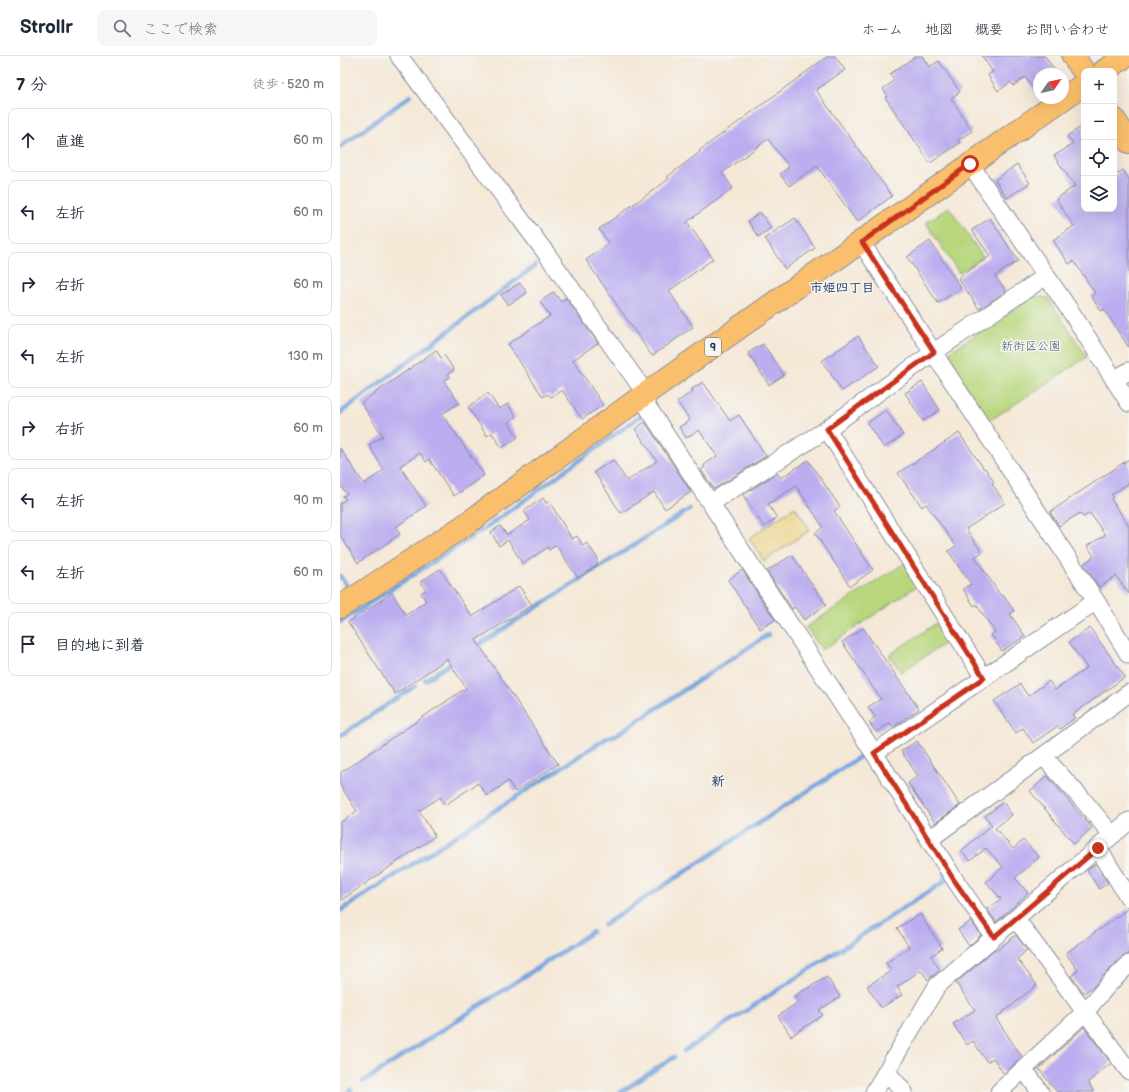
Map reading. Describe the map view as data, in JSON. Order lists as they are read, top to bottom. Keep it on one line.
{"streets":{"main road":["9"]},"districts":["市姫四丁目","新"],"parks":["新街区公園"],"north":"top right","page":{"header":"Strollr","search":"ここで検索","nav":["ホーム","地図","概要","お問い合わせ"],"heading":["7 分","徒歩 · 520 m"],"map_buttons":["+","−"],"list":[["直進","60 m"],["左折","60 m"],["右折","60 m"],["左折","130 m"],["右折","60 m"],["左折","90 m"],["左折","60 m"],"目的地に到着"]}}
